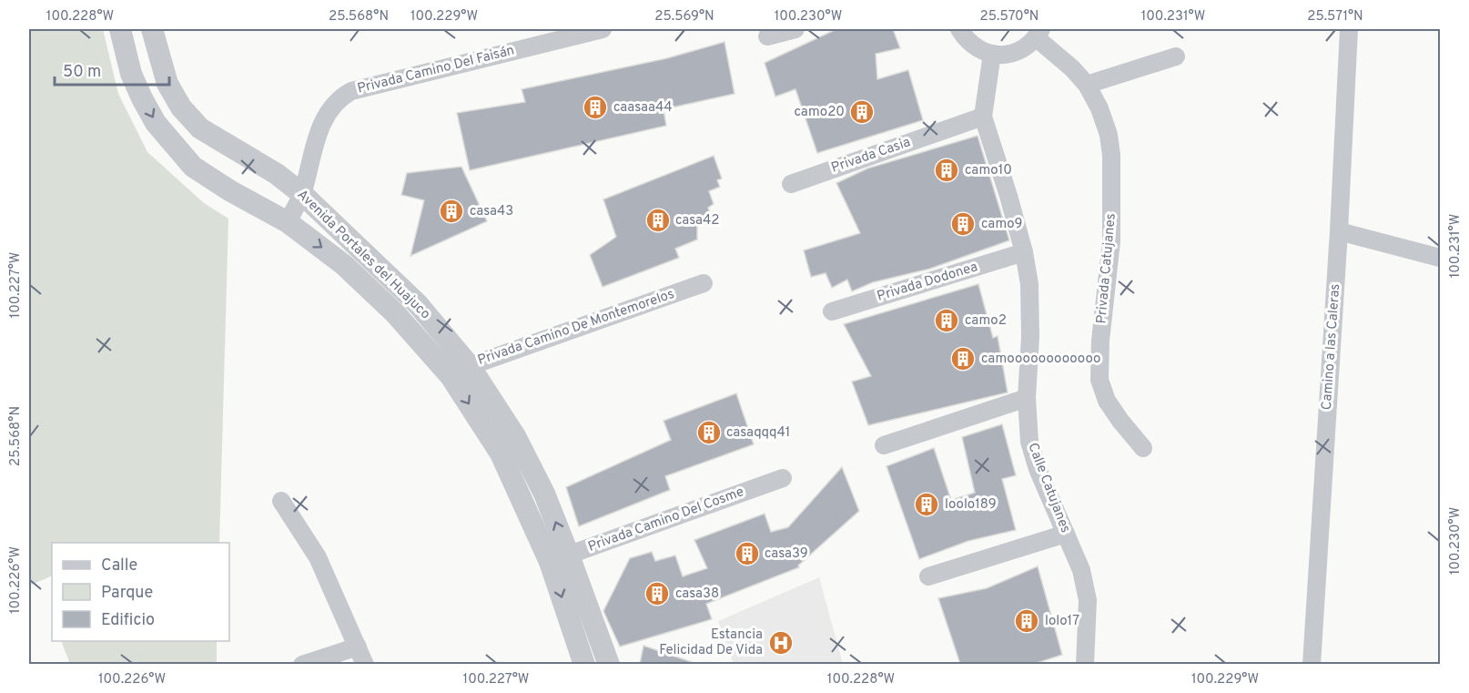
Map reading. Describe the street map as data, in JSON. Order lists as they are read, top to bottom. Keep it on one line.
{"streets":{"street":["Privada Camino Del Faisán","Privada Casia","Avenida Portales del Huajuco","Privada Catujanes","Privada Dodonea","Privada Camino De Montemorelos","Camino a las Caleras","Calle Catujanes","Privada Camino Del Cosme"]},"crossings":[["Privada Camino Del Faisán","Avenida Portales del Huajuco"],["Privada Casia","Calle Catujanes"],["Avenida Portales del Huajuco","Privada Camino De Montemorelos"],["Avenida Portales del Huajuco","Privada Camino Del Cosme"],["Privada Dodonea","Calle Catujanes"]],"places":{"building":["caasaa44","camo20","camo10","casa43","casa42","camo9","camo2","camoooooooooooo","casaqqq41","loolo189","casa39","casa38","lolo17"],"hospital":["Estancia Felicidad De Vida"]},"legend":["Calle","Parque","Edificio"],"scale_bar":"50 m","coordinates":["100.228°W","25.568°N","100.229°W","25.569°N","100.230°W","25.570°N","100.231°W","25.571°N","100.227°W","100.226°W"]}
